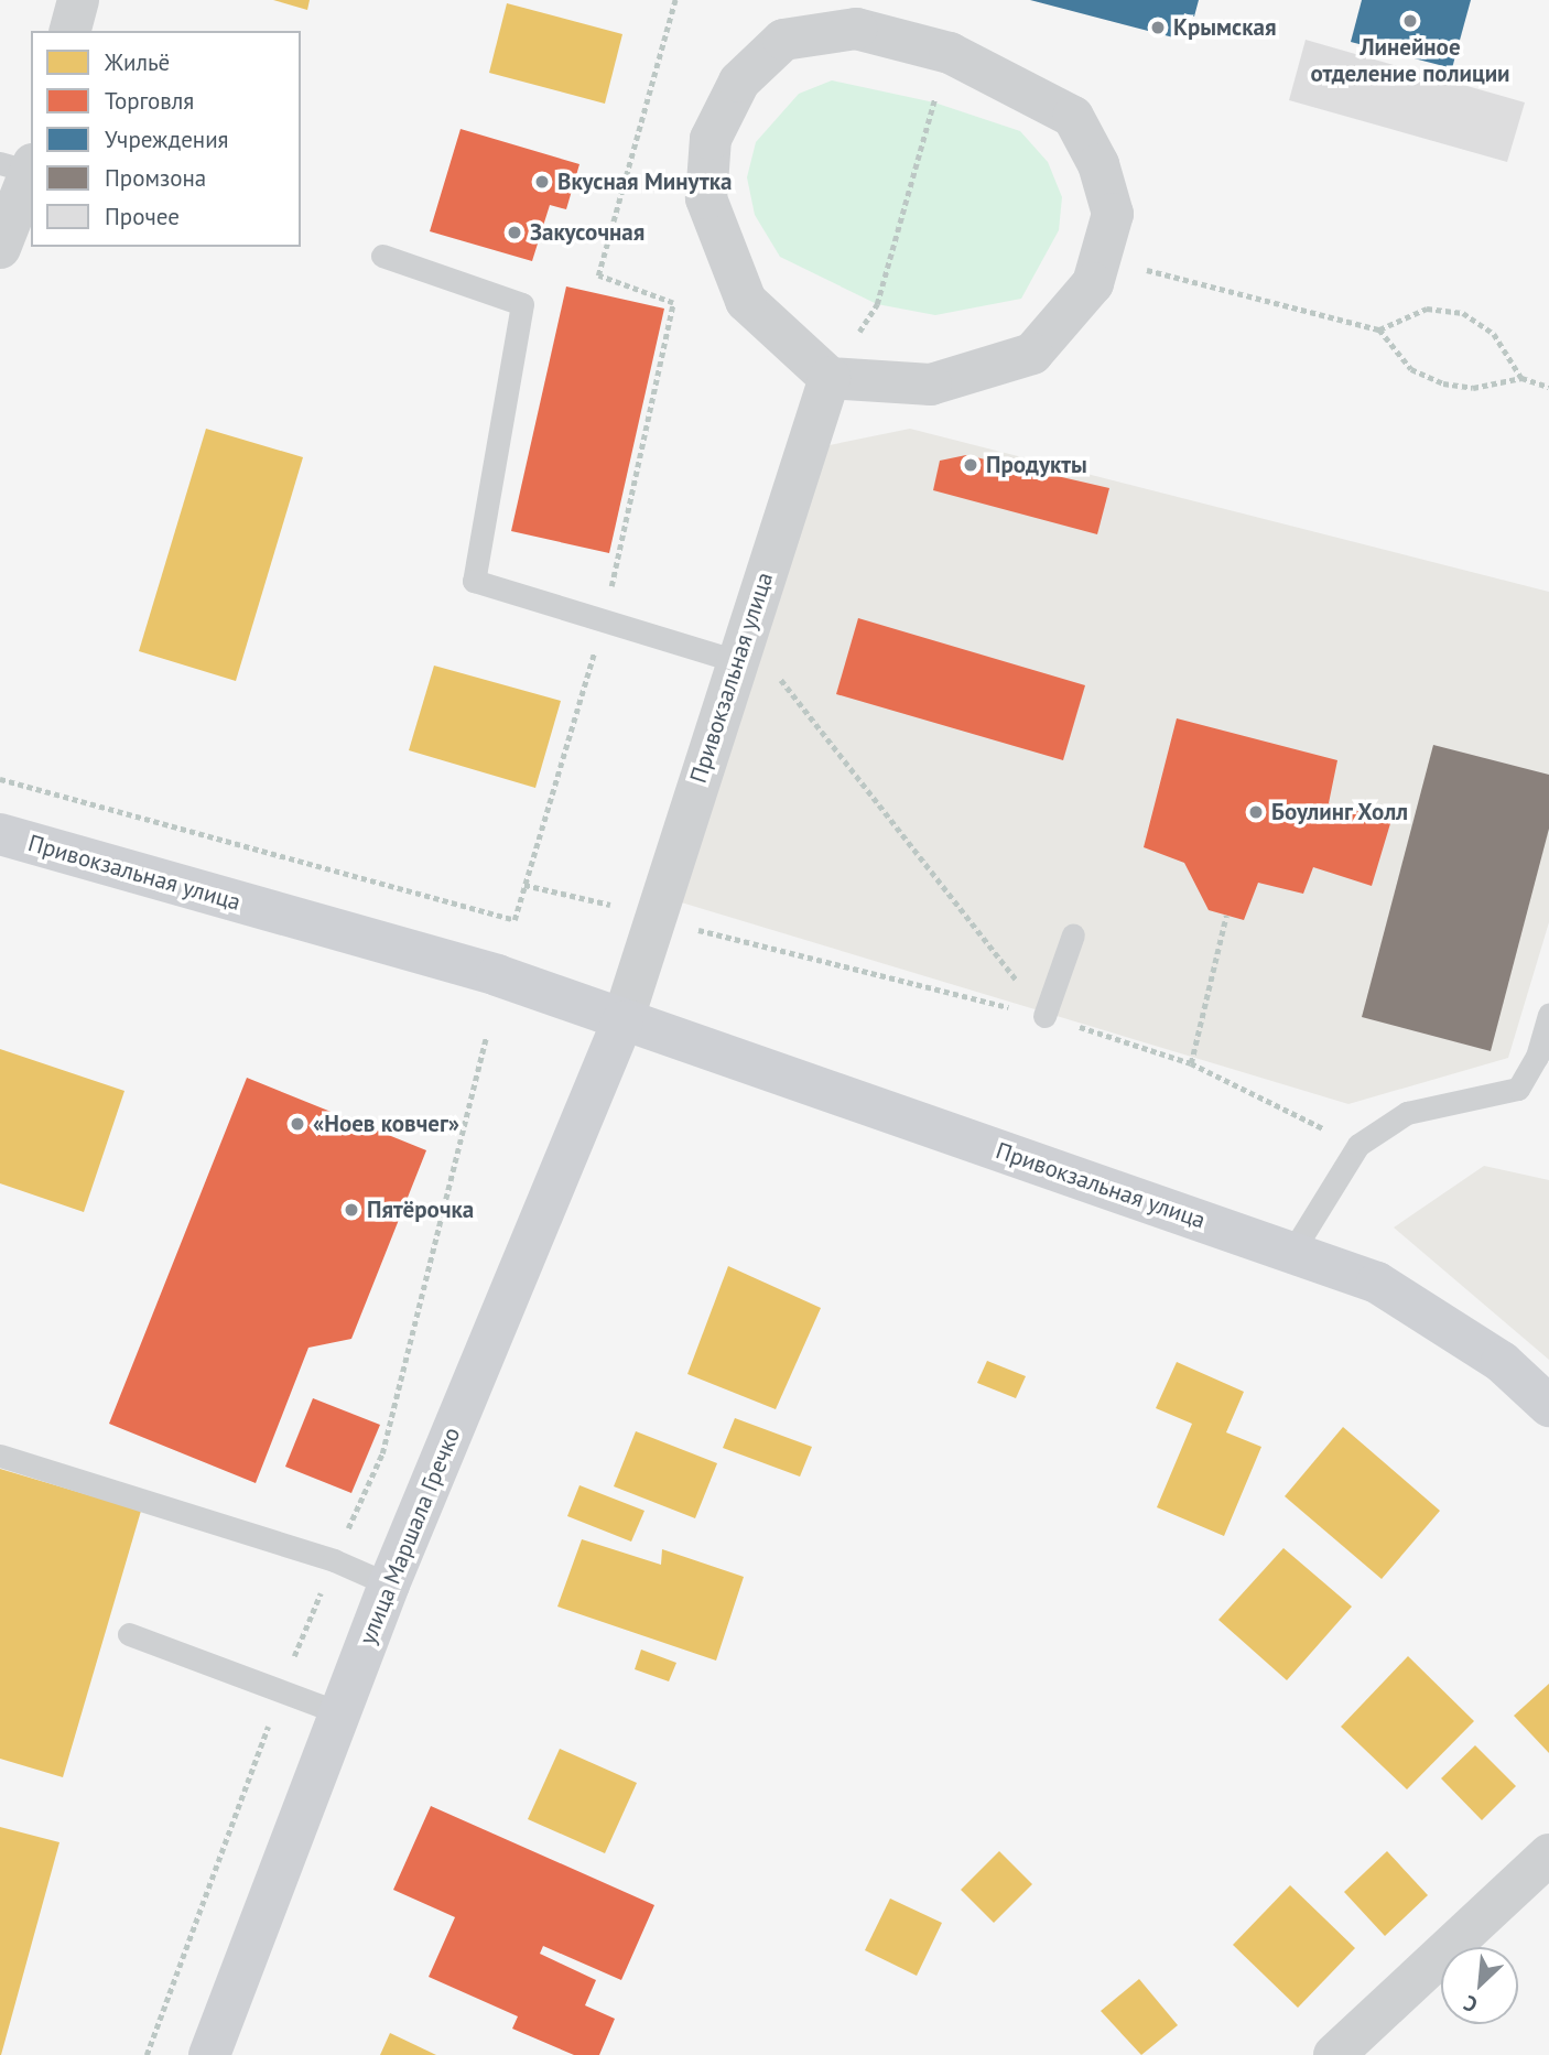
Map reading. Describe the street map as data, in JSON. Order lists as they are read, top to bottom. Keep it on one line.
{"streets":{"main road":["Привокзальная улица","улица Маршала Гречко"]},"crossings":[["Привокзальная улица","улица Маршала Гречко"]],"places":["Линейное отделение полиции","Крымская","Вкусная Минутка","Закусочная","Продукты","Боулинг Холл","«Ноев ковчег»","Пятёрочка"],"legend":["Жильё","Торговля","Учреждения","Промзона","Прочее"],"north":"bottom left"}
